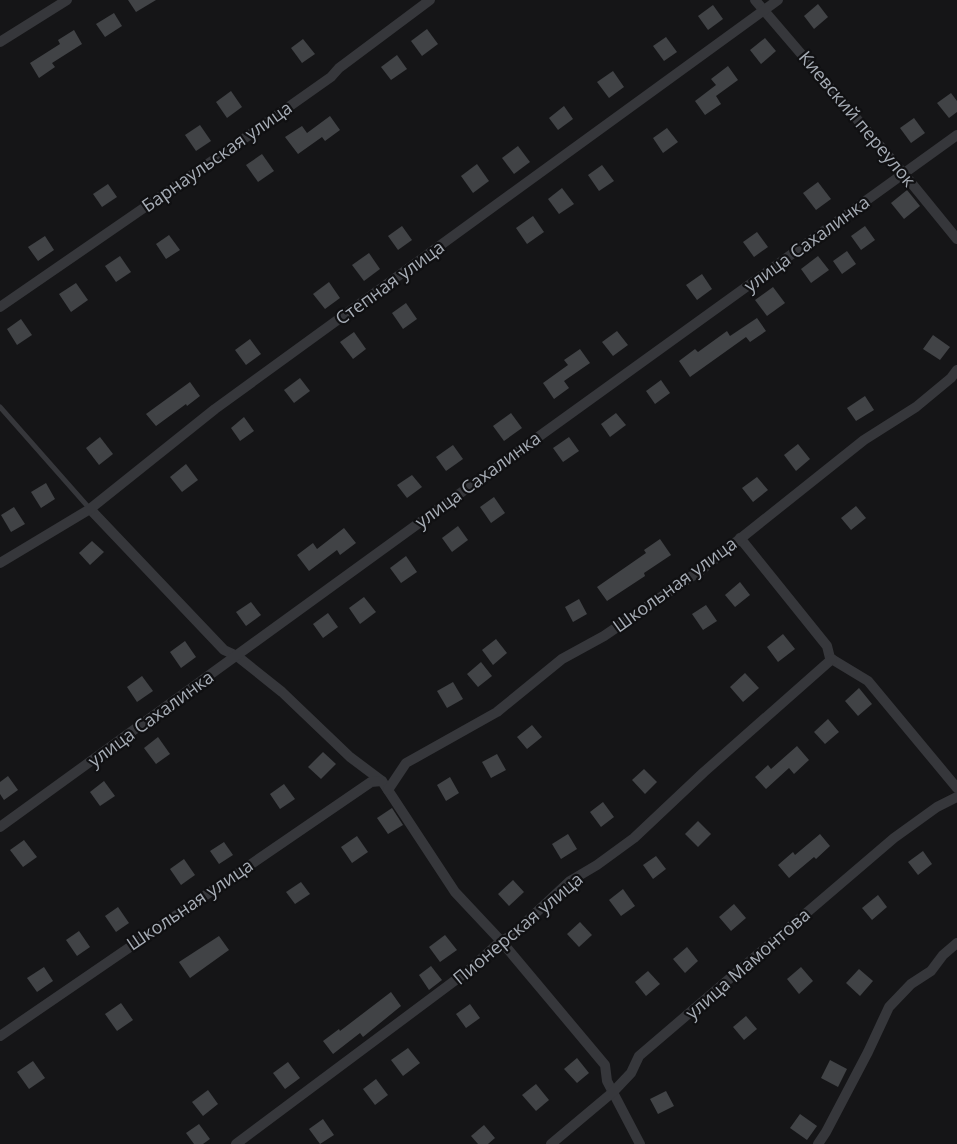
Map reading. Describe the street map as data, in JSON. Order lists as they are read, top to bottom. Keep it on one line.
{"streets":{"street":["Киевский переулок","Барнаульская улица","улица Сахалинка","Степная улица","Школьная улица","Пионерская улица","улица Мамонтова"]},"crossings":[["Киевский переулок","улица Сахалинка"],["Киевский переулок","Степная улица"]]}
